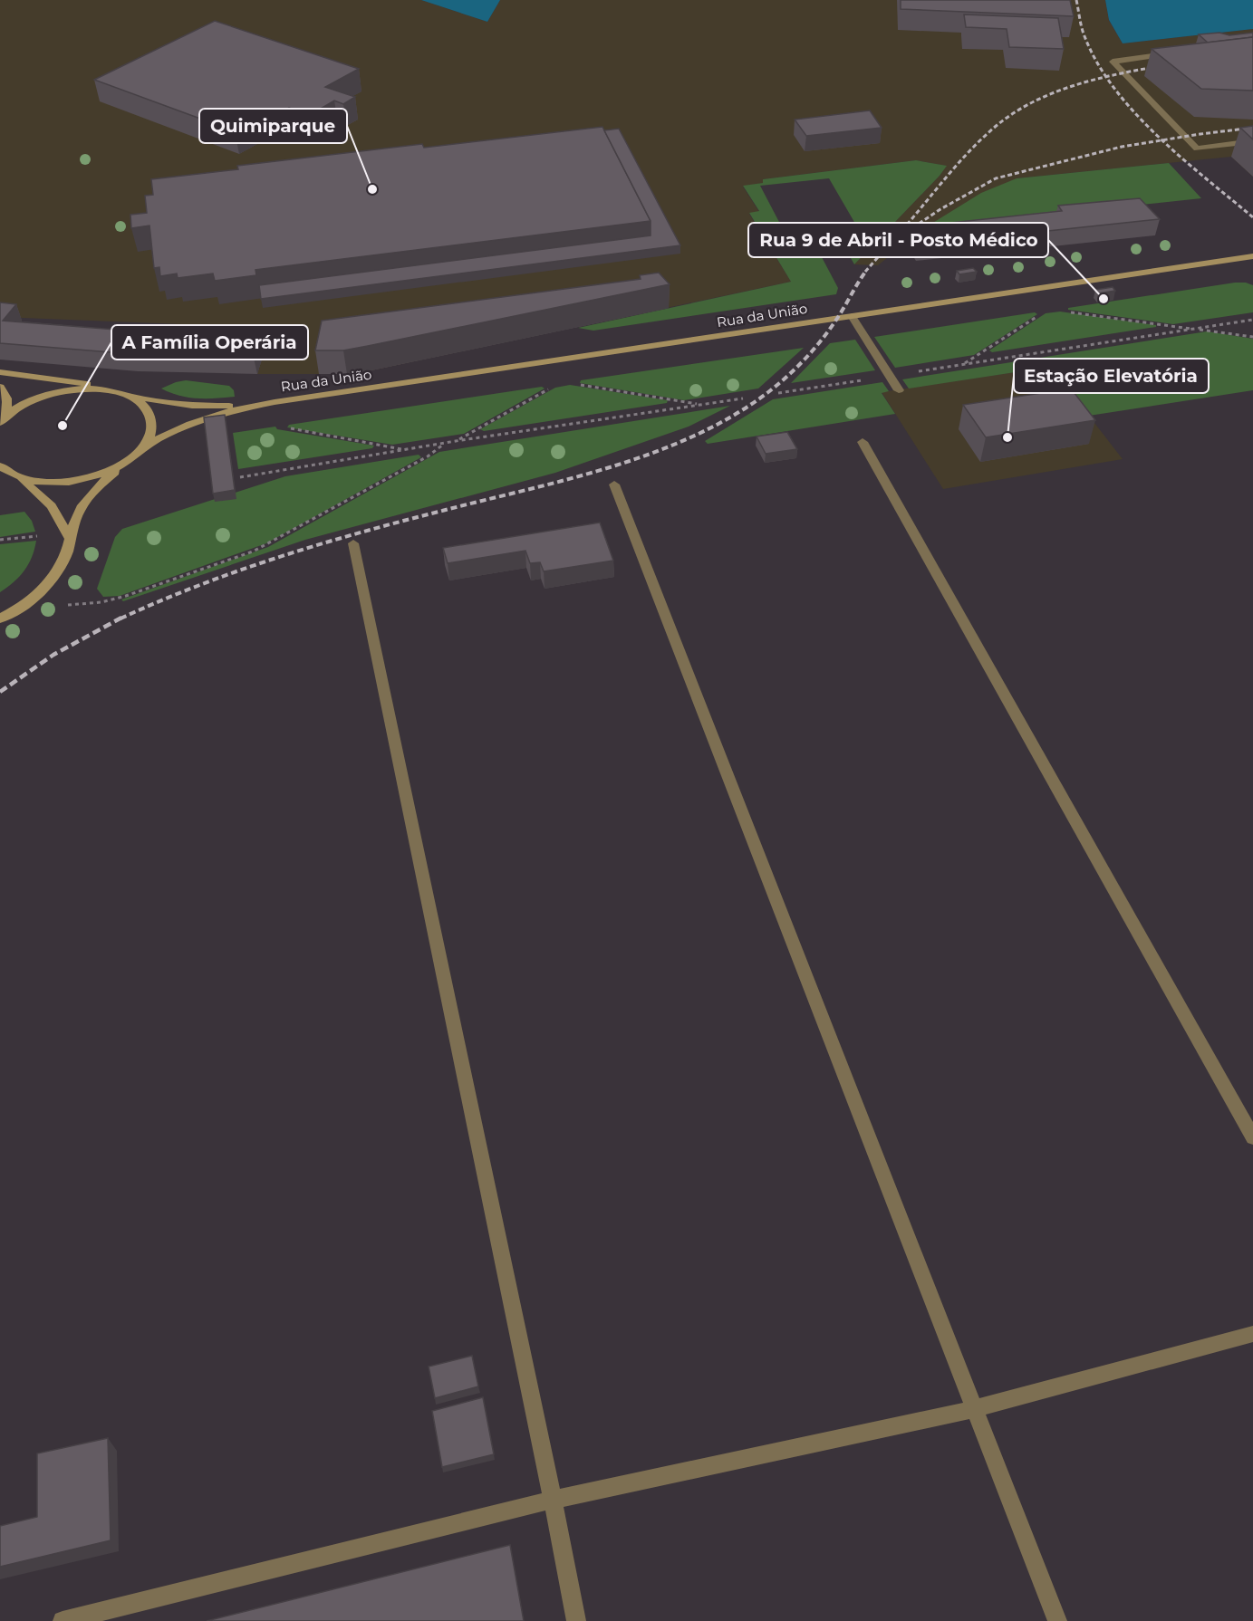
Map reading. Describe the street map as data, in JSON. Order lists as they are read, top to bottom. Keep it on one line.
{"streets":{"street":["Rua da União"]},"places":["Quimiparque","Rua 9 de Abril - Posto Médico","A Família Operária","Estação Elevatória"]}
